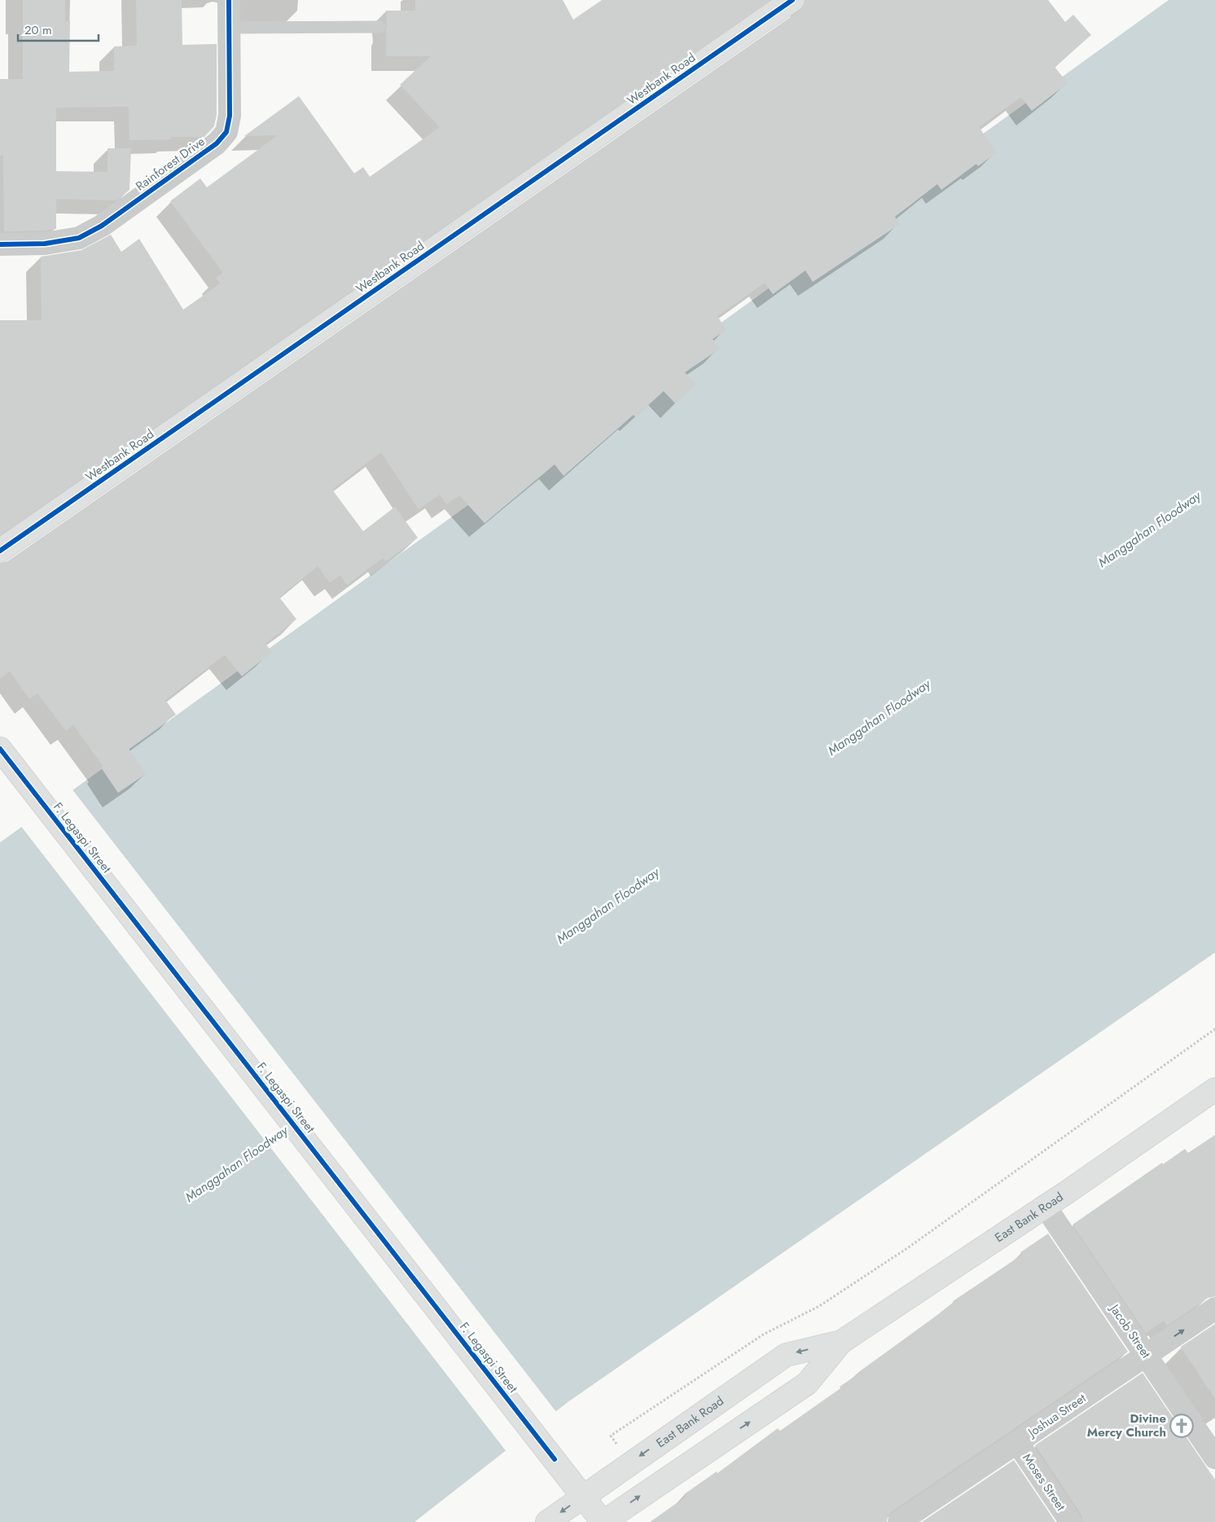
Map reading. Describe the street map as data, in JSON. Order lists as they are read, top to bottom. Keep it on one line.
{"streets":{"main road":["Westbank Road","F. Legaspi Street","East Bank Road"],"street":["Rainforest Drive","Jacob Street","Joshua Street","Moses Street"]},"crossings":[["F. Legaspi Street","East Bank Road"],["East Bank Road","Jacob Street"],["Jacob Street","Joshua Street"],["Joshua Street","Moses Street"]],"water":["Manggahan Floodway"],"places":{"church":["Divine Mercy Church"]},"scale_bar":"20 m"}
